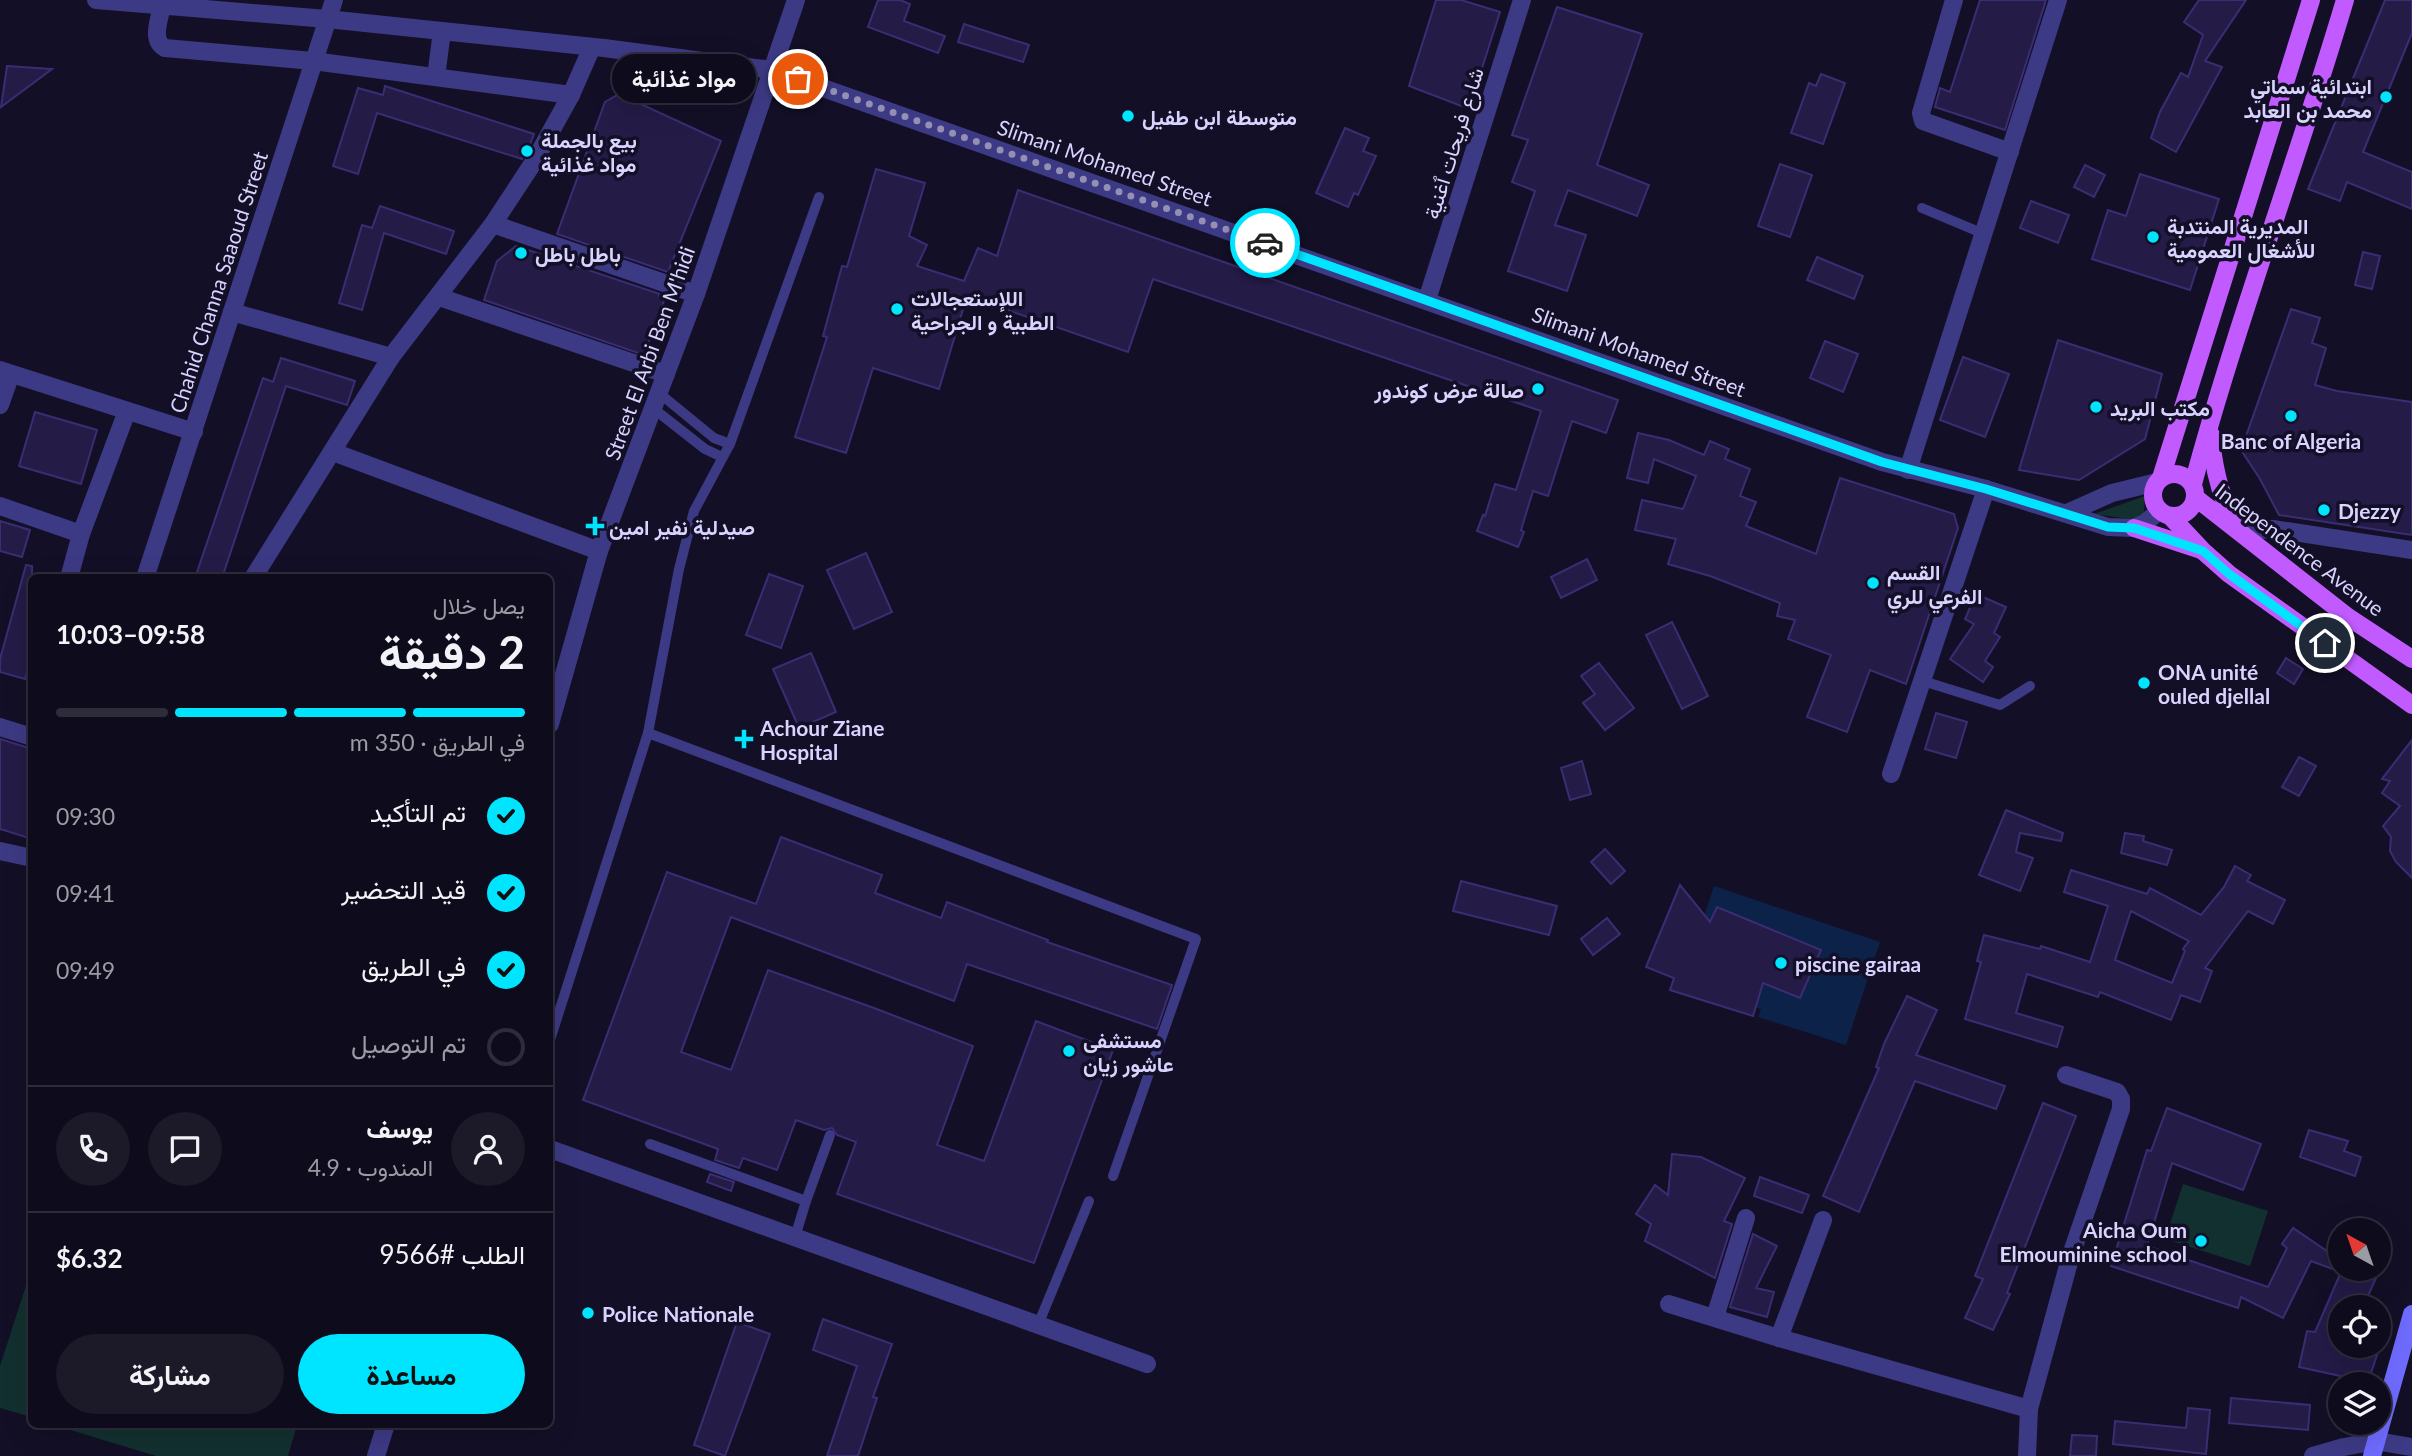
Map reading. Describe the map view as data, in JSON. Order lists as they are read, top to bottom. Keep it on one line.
{"streets":{"main road":["Independence Avenue"],"street":["شارع فريحات ٱغنية","Slimani Mohamed Street","Chahid Channa Saaoud Street","Street El Arbi Ben M'hidi"]},"crossings":[["شارع فريحات ٱغنية","Slimani Mohamed Street"],["Slimani Mohamed Street","Chahid Channa Saaoud Street"],["Slimani Mohamed Street","Street El Arbi Ben M'hidi"]],"places":{"other":["مواد غذائية","ابتدائية سماتي محمد بن العابد","متوسطة ابن طفيل","بيع بالجملة مواد غذائية","المديرية المنتدبة للأشغال العمومية","باطل باطل","اللإستعجالات الطبية و الجراحية","صالة عرض كوندور","مكتب البريد","Banc of Algeria","Djezzy","القسم الفرعي للري","ONA unité ouled djellal","piscine gairaa","مستشفى عاشور زيان","Aicha Oum Elmouminine school","Police Nationale"],"health":["صيدلية نفير امين","Achour Ziane Hospital"]},"north":"top left","page":{"bubble":"مواد غذائية","heading":["2 دقيقة","يصل خلال","09:58–10:03"],"panel":["يوسف","المندوب · 4.9","الطلب #9566","$6.32"],"bar":"في الطريق · 350 m","list":[["تم التأكيد","09:30"],["قيد التحضير","09:41"],["في الطريق","09:49"],"تم التوصيل"],"buttons":["مساعدة","مشاركة"]}}
